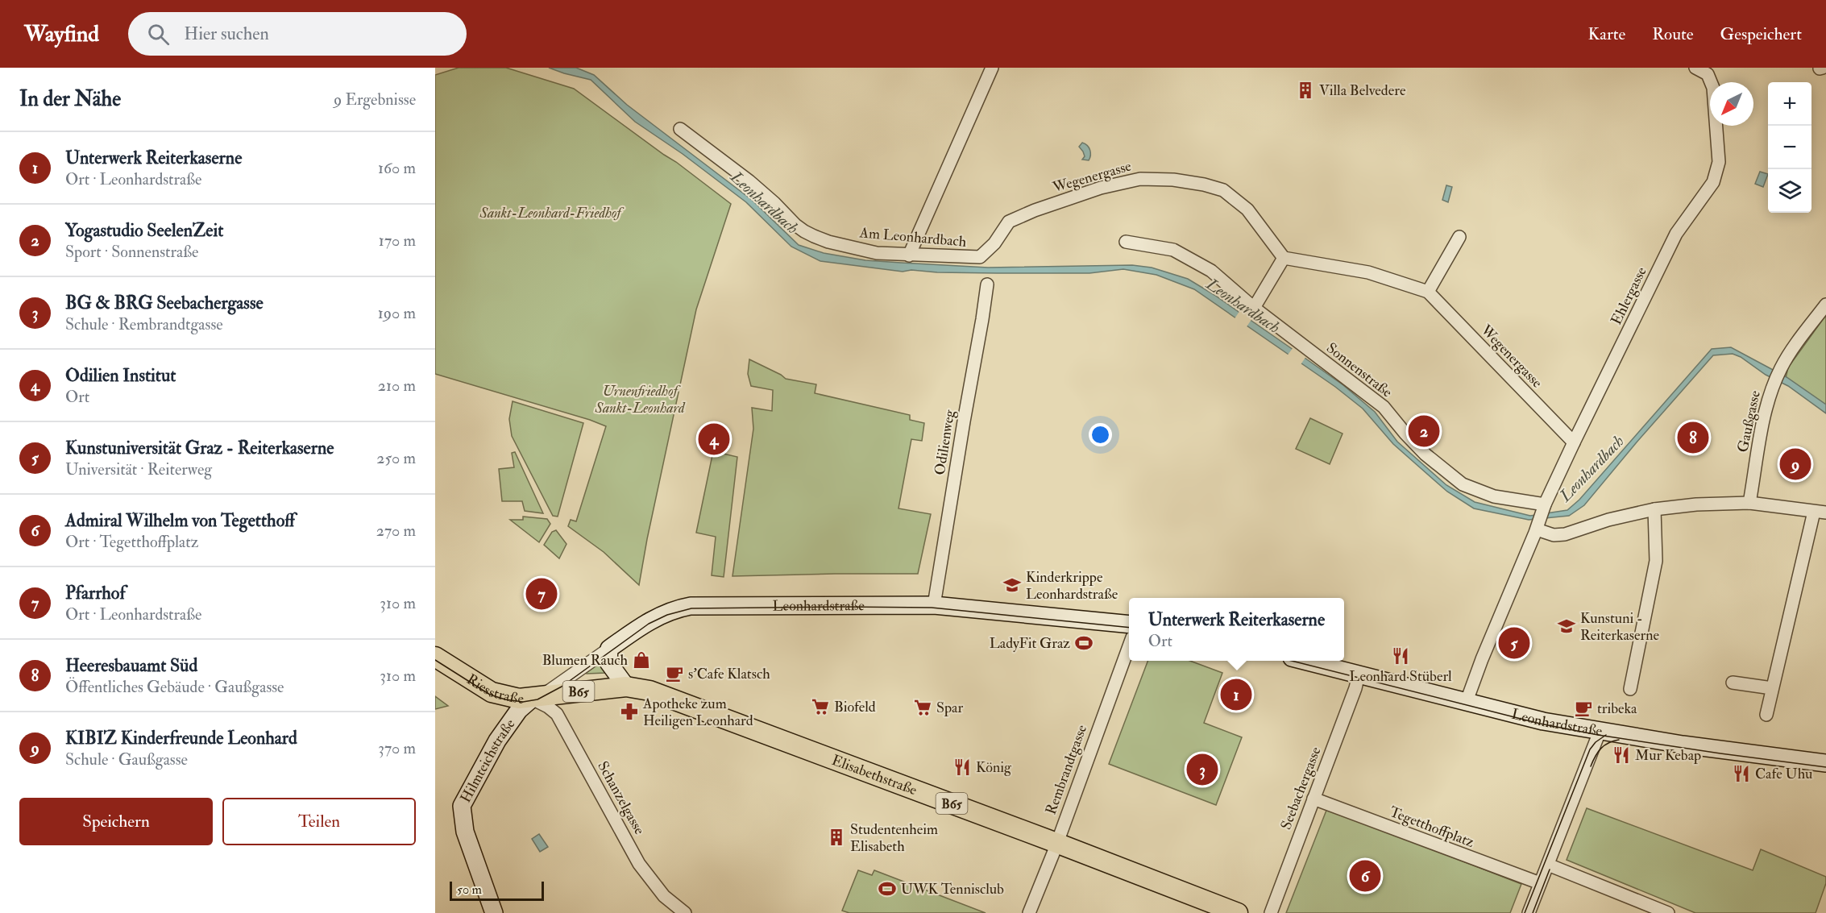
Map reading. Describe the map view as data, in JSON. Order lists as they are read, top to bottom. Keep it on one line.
{"streets":{"main road":["Leonhardstraße","Riesstraße","B65","Hilmteichstraße","Elisabethstraße"],"street":["Wegenergasse","Am Leonhardbach","Ehlergasse","Sonnenstraße","Gaußgasse","Odilienweg","Rembrandtgasse","Seebachergasse","Schanzelgasse","Tegetthoffplatz"]},"crossings":[["Wegenergasse","Am Leonhardbach"],["Wegenergasse","Ehlergasse"],["Ehlergasse","Sonnenstraße"],["Ehlergasse","Leonhardstraße"],["Odilienweg","Leonhardstraße"],["Leonhardstraße","Riesstraße"],["Leonhardstraße","Hilmteichstraße"],["Leonhardstraße","Elisabethstraße"],["Leonhardstraße","Seebachergasse"],["Leonhardstraße","Schanzelgasse"],["Riesstraße","Hilmteichstraße"],["Riesstraße","Elisabethstraße"],["Riesstraße","Schanzelgasse"],["Hilmteichstraße","Elisabethstraße"],["Hilmteichstraße","Schanzelgasse"],["Rembrandtgasse","Elisabethstraße"],["Elisabethstraße","Schanzelgasse"],["Seebachergasse","Tegetthoffplatz"]],"water":["Leonhardbach"],"parks":["Sankt-Leonhard-Friedhof","Urnenfriedhof Sankt-Leonhard"],"places":{"building":["Villa Belvedere","Studentenheim Elisabeth"],"school or university":["Kinderkrippe Leonhardstraße","Kunstuni - Reiterkaserne"],"sports":["LadyFit Graz","UWK Tennisclub"],"restaurant":["Leonhard Stüberl","Mur Kebap","König","Cafe Uhu"],"shop":["Blumen Rauch"],"cafe":["s'Cafe Klatsch","tribeka"],"supermarket":["Biofeld","Spar"],"pharmacy":["Apotheke zum Heiligen Leonhard"]},"scale_bar":"50 m","north":"bottom left","page":{"header":"Wayfind","search":"Hier suchen","nav":["Karte","Route","Gespeichert"],"heading":["In der Nähe","9 Ergebnisse"],"map_buttons":["+","−"],"list":[{"mark":"1","name":"Unterwerk Reiterkaserne","note":"Ort · Leonhardstraße","value":"160 m"},{"mark":"2","name":"Yogastudio SeelenZeit","note":"Sport · Sonnenstraße","value":"170 m"},{"mark":"3","name":"BG & BRG Seebachergasse","note":"Schule · Rembrandtgasse","value":"190 m"},{"mark":"4","name":"Odilien Institut","note":"Ort","value":"210 m"},{"mark":"5","name":"Kunstuniversität Graz - Reiterkaserne","note":"Universität · Reiterweg","value":"250 m"},{"mark":"6","name":"Admiral Wilhelm von Tegetthoff","note":"Ort · Tegetthoffplatz","value":"270 m"},{"mark":"7","name":"Pfarrhof","note":"Ort · Leonhardstraße","value":"310 m"},{"mark":"8","name":"Heeresbauamt Süd","note":"Öffentliches Gebäude · Gaußgasse","value":"310 m"},{"mark":"9","name":"KIBIZ Kinderfreunde Leonhard","note":"Schule · Gaußgasse","value":"370 m"}],"pins":["2","8","4","9","7","5","1","3","6"],"popup":["Unterwerk Reiterkaserne","Ort"],"buttons":["Speichern","Teilen"],"scale":"50 m"}}
